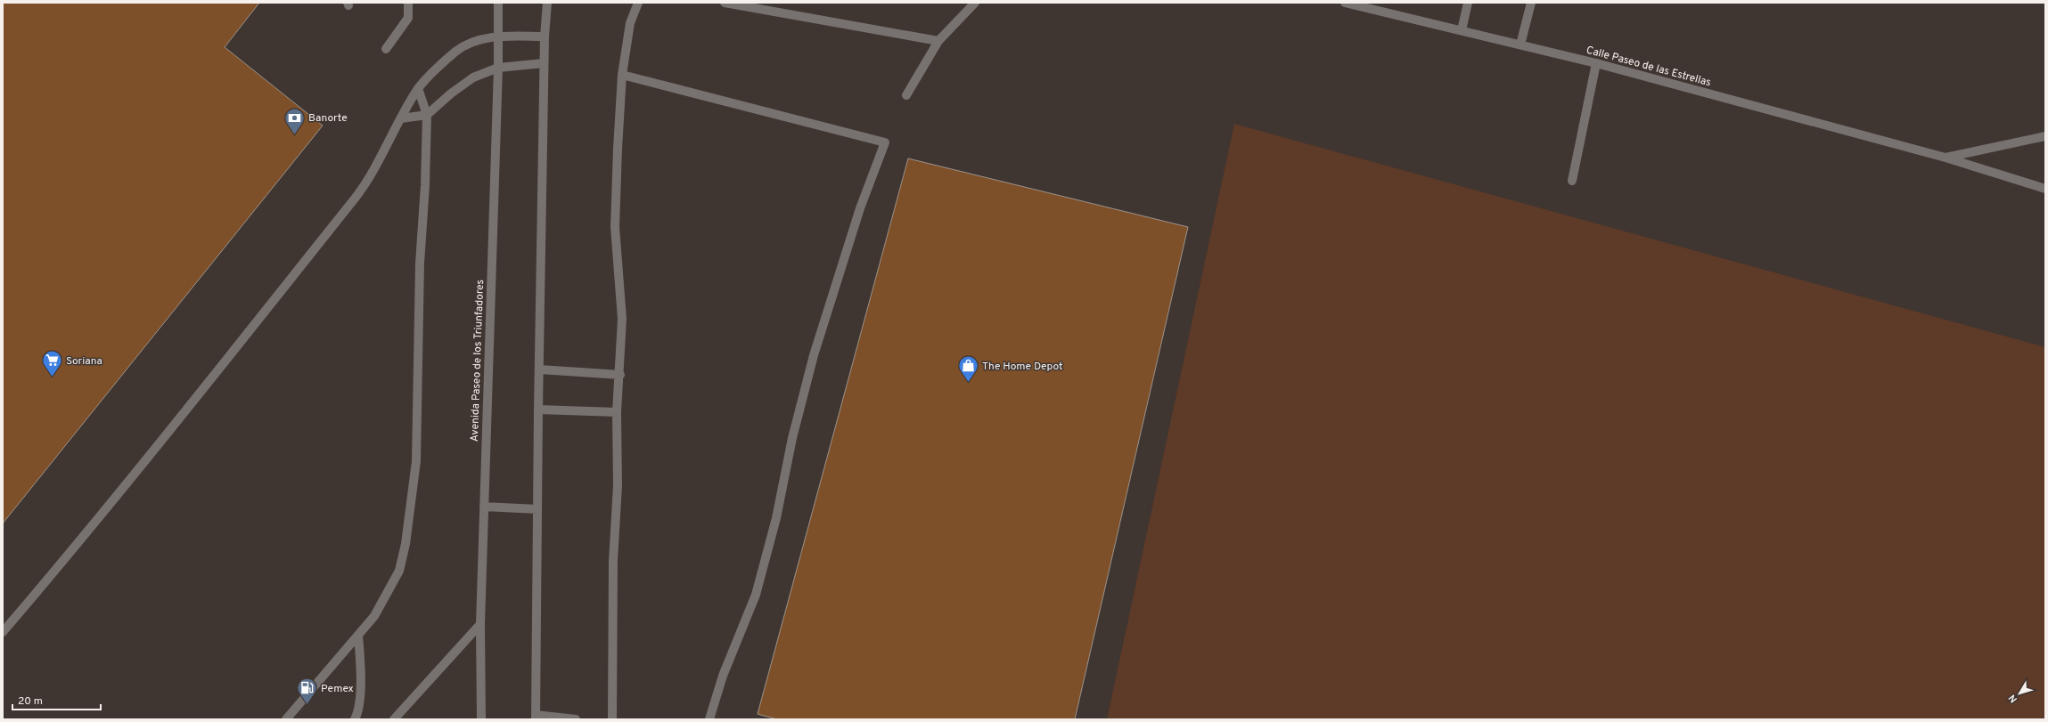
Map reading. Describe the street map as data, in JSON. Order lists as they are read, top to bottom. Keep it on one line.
{"streets":{"street":["Calle Paseo de las Estrellas","Avenida Paseo de los Triunfadores"]},"places":{"bank":["Banorte"],"supermarket":["Soriana"],"shop":["The Home Depot"],"fuel station":["Pemex"]},"scale_bar":"20 m","north":"bottom left"}
